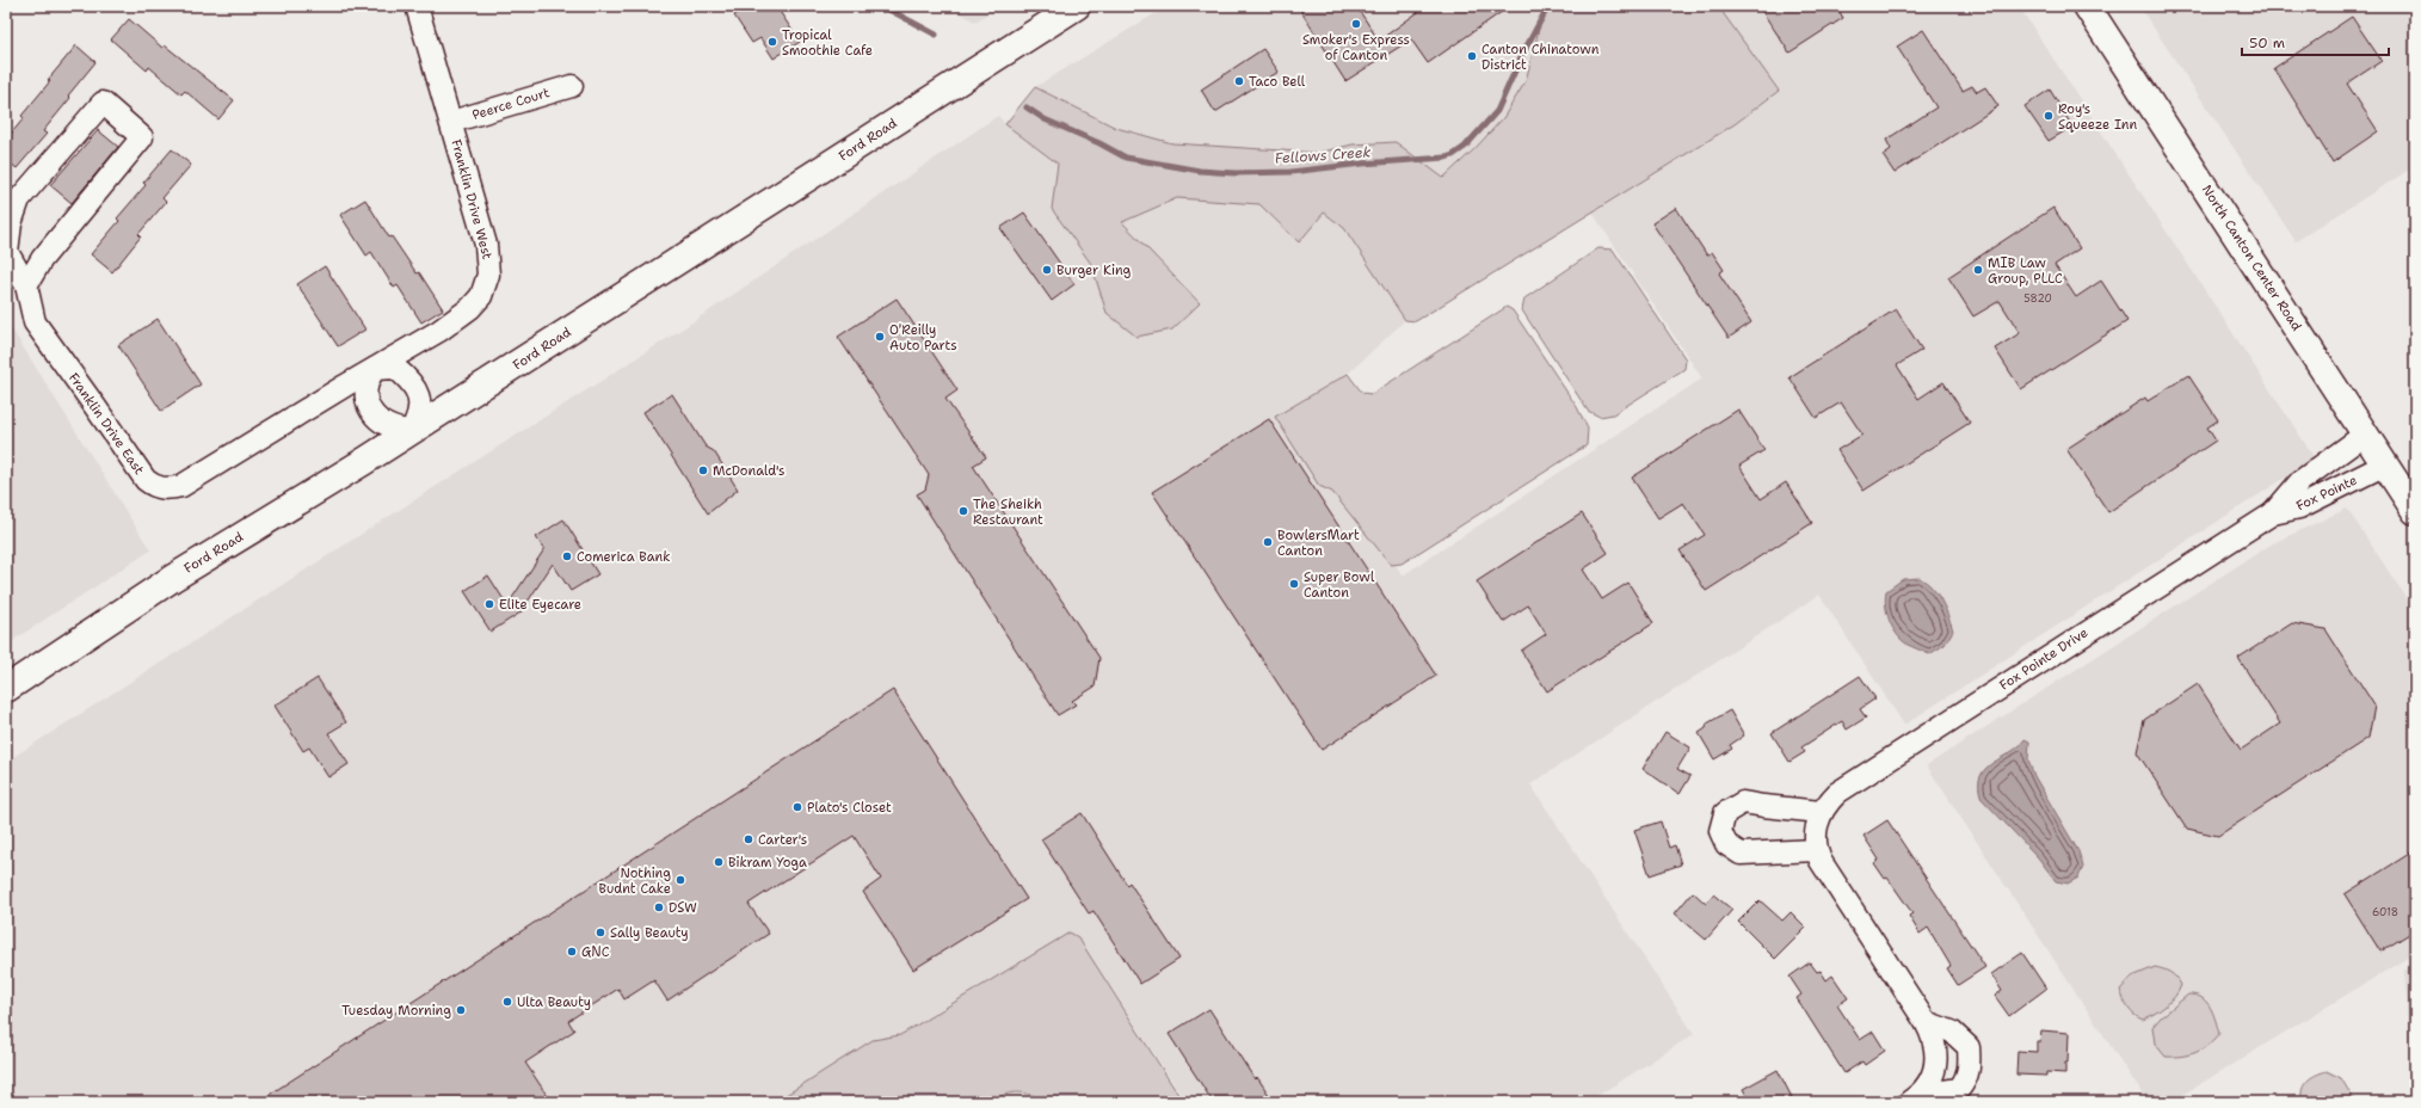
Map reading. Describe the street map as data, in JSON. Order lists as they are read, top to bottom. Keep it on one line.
{"streets":{"main road":["Ford Road","North Canton Center Road"],"street":["Peerce Court","Franklin Drive West","Franklin Drive East","Fox Pointe","Fox Pointe Drive"]},"crossings":[["Peerce Court","Franklin Drive West"],["Ford Road","Franklin Drive West"],["Ford Road","Franklin Drive East"],["Franklin Drive West","Franklin Drive East"],["North Canton Center Road","Fox Pointe"],["Fox Pointe","Fox Pointe Drive"]],"water":["Fellows Creek"],"places":["Smoker's Express of Canton","Tropical Smoothie Cafe","Canton Chinatown District","Taco Bell","Roy's Squeeze Inn","Burger King","MIB Law Group, PLLC","O'Reilly Auto Parts","McDonald's","The Sheikh Restaurant","BowlersMart Canton","Comerica Bank","Super Bowl Canton","Elite Eyecare","Plato's Closet","Carter's","Bikram Yoga","Nothing Budnt Cake","DSW","Sally Beauty","GNC","Ulta Beauty","Tuesday Morning"],"house_numbers":["5820","6018"],"scale_bar":"50 m"}
